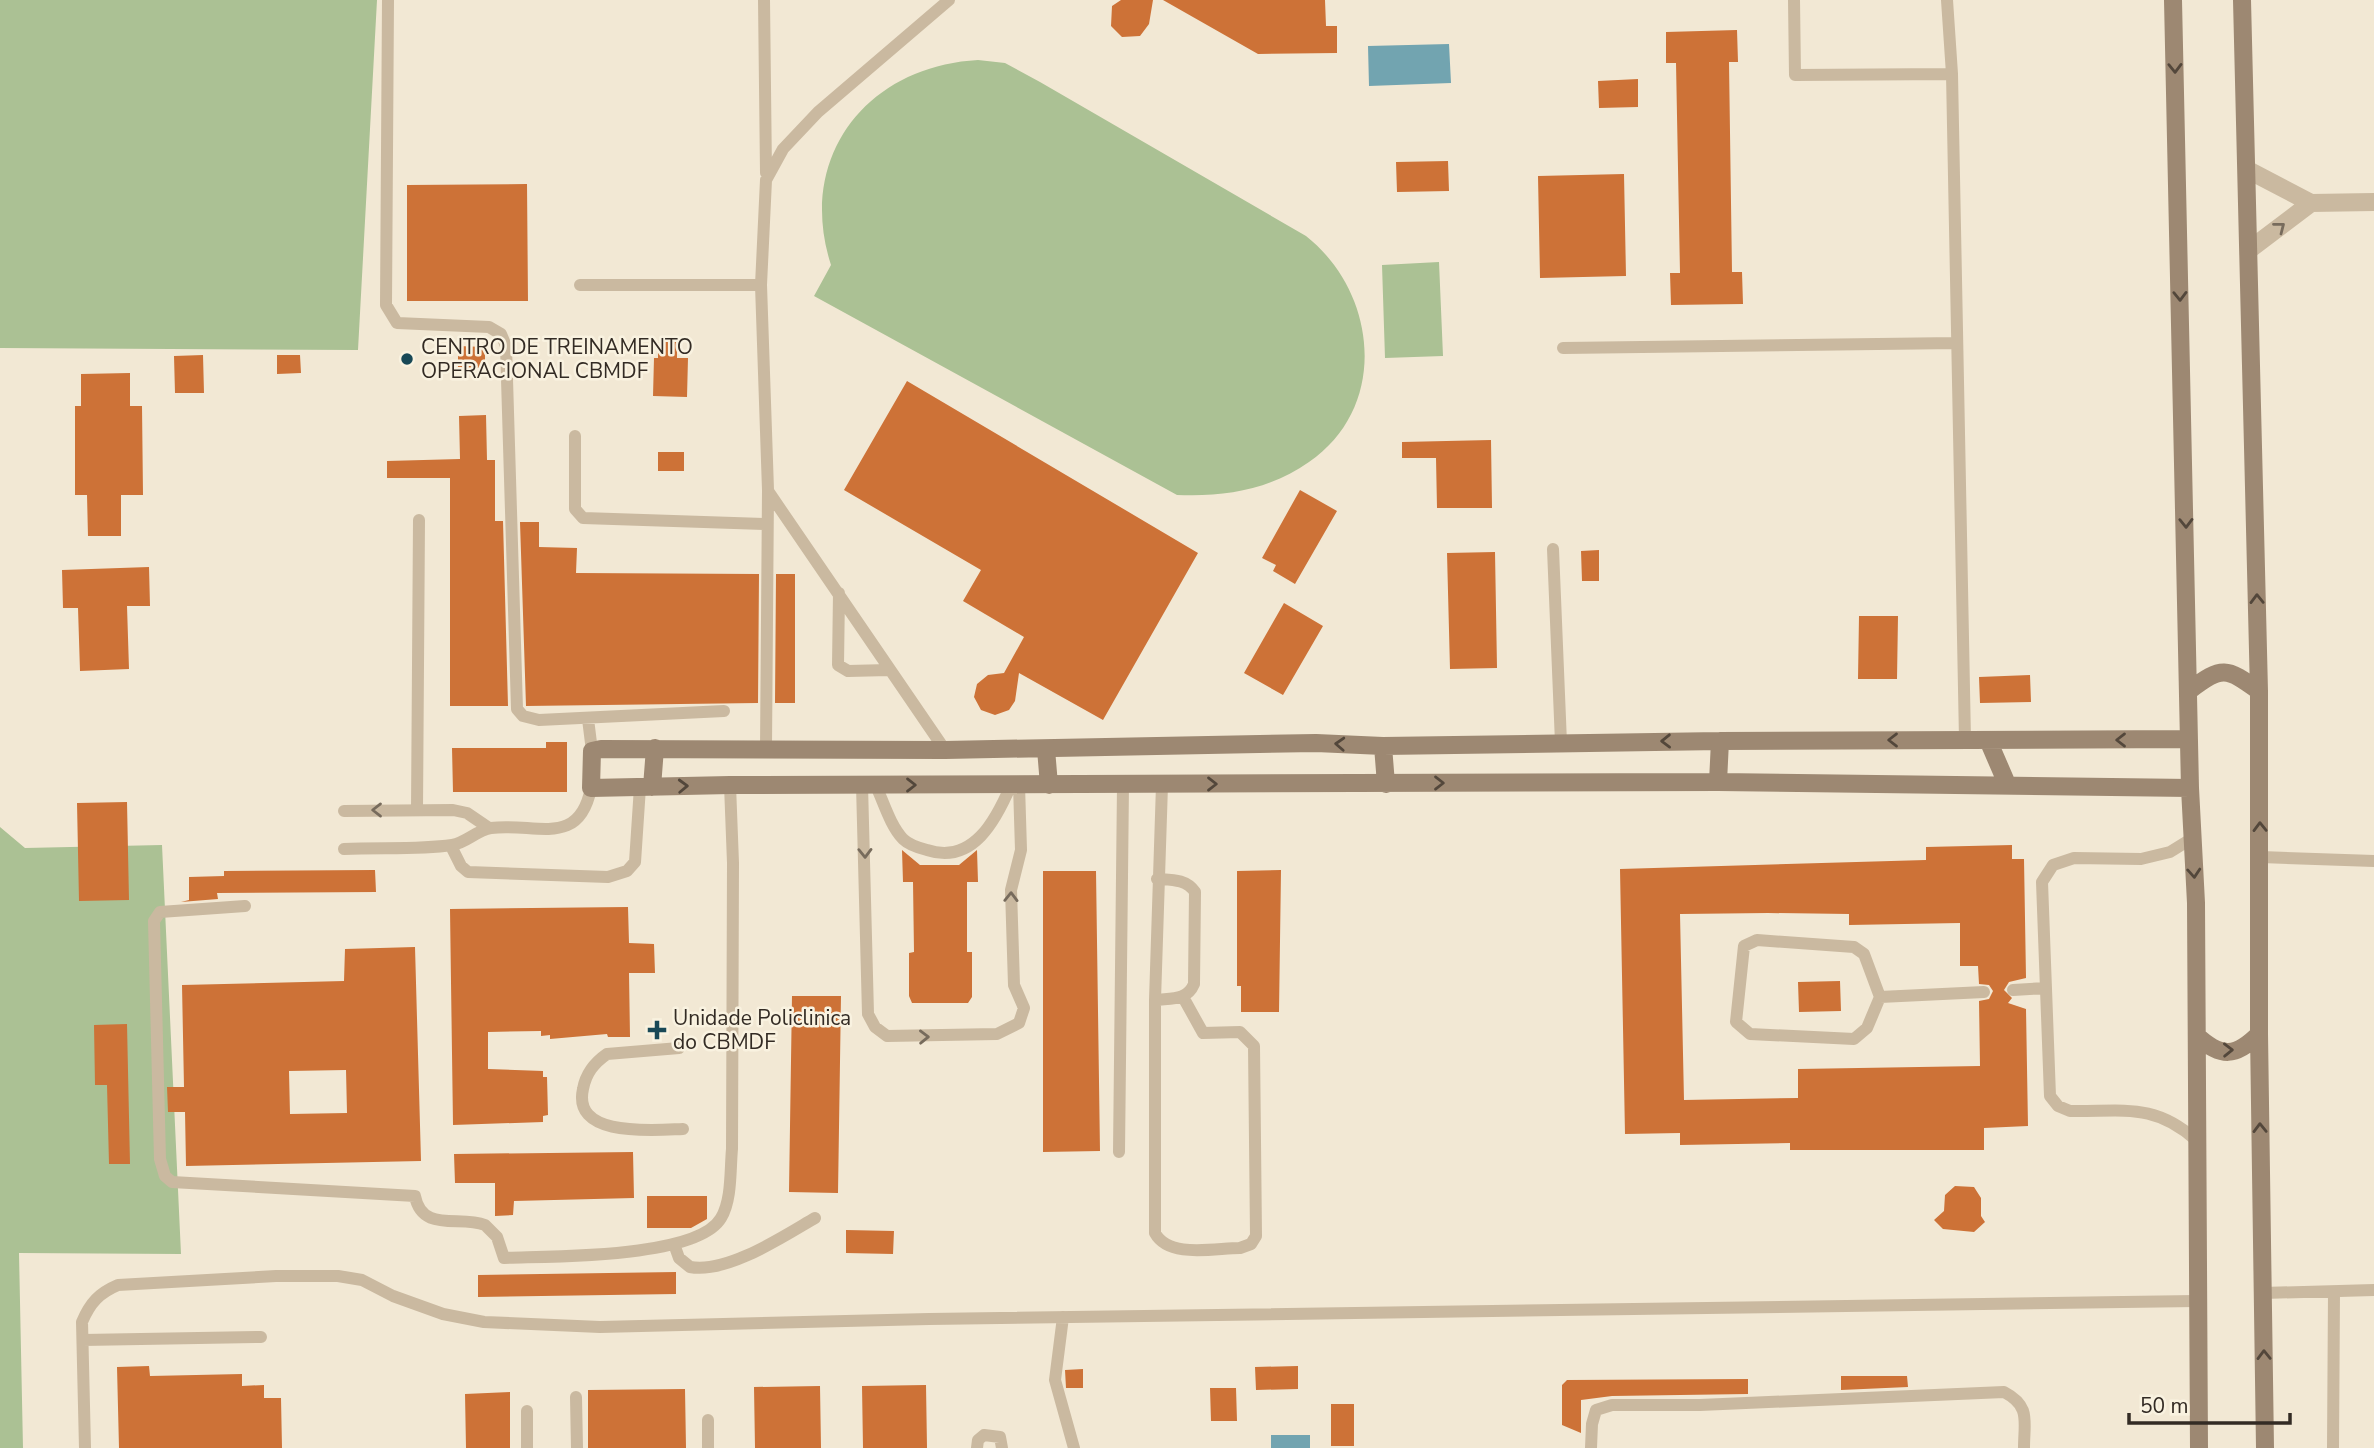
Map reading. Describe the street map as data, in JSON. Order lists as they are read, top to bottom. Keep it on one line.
{"places":{"other":["CENTRO DE TREINAMENTO OPERACIONAL CBMDF"],"health":["Unidade Policlinica do CBMDF"]},"scale_bar":"50 m"}
